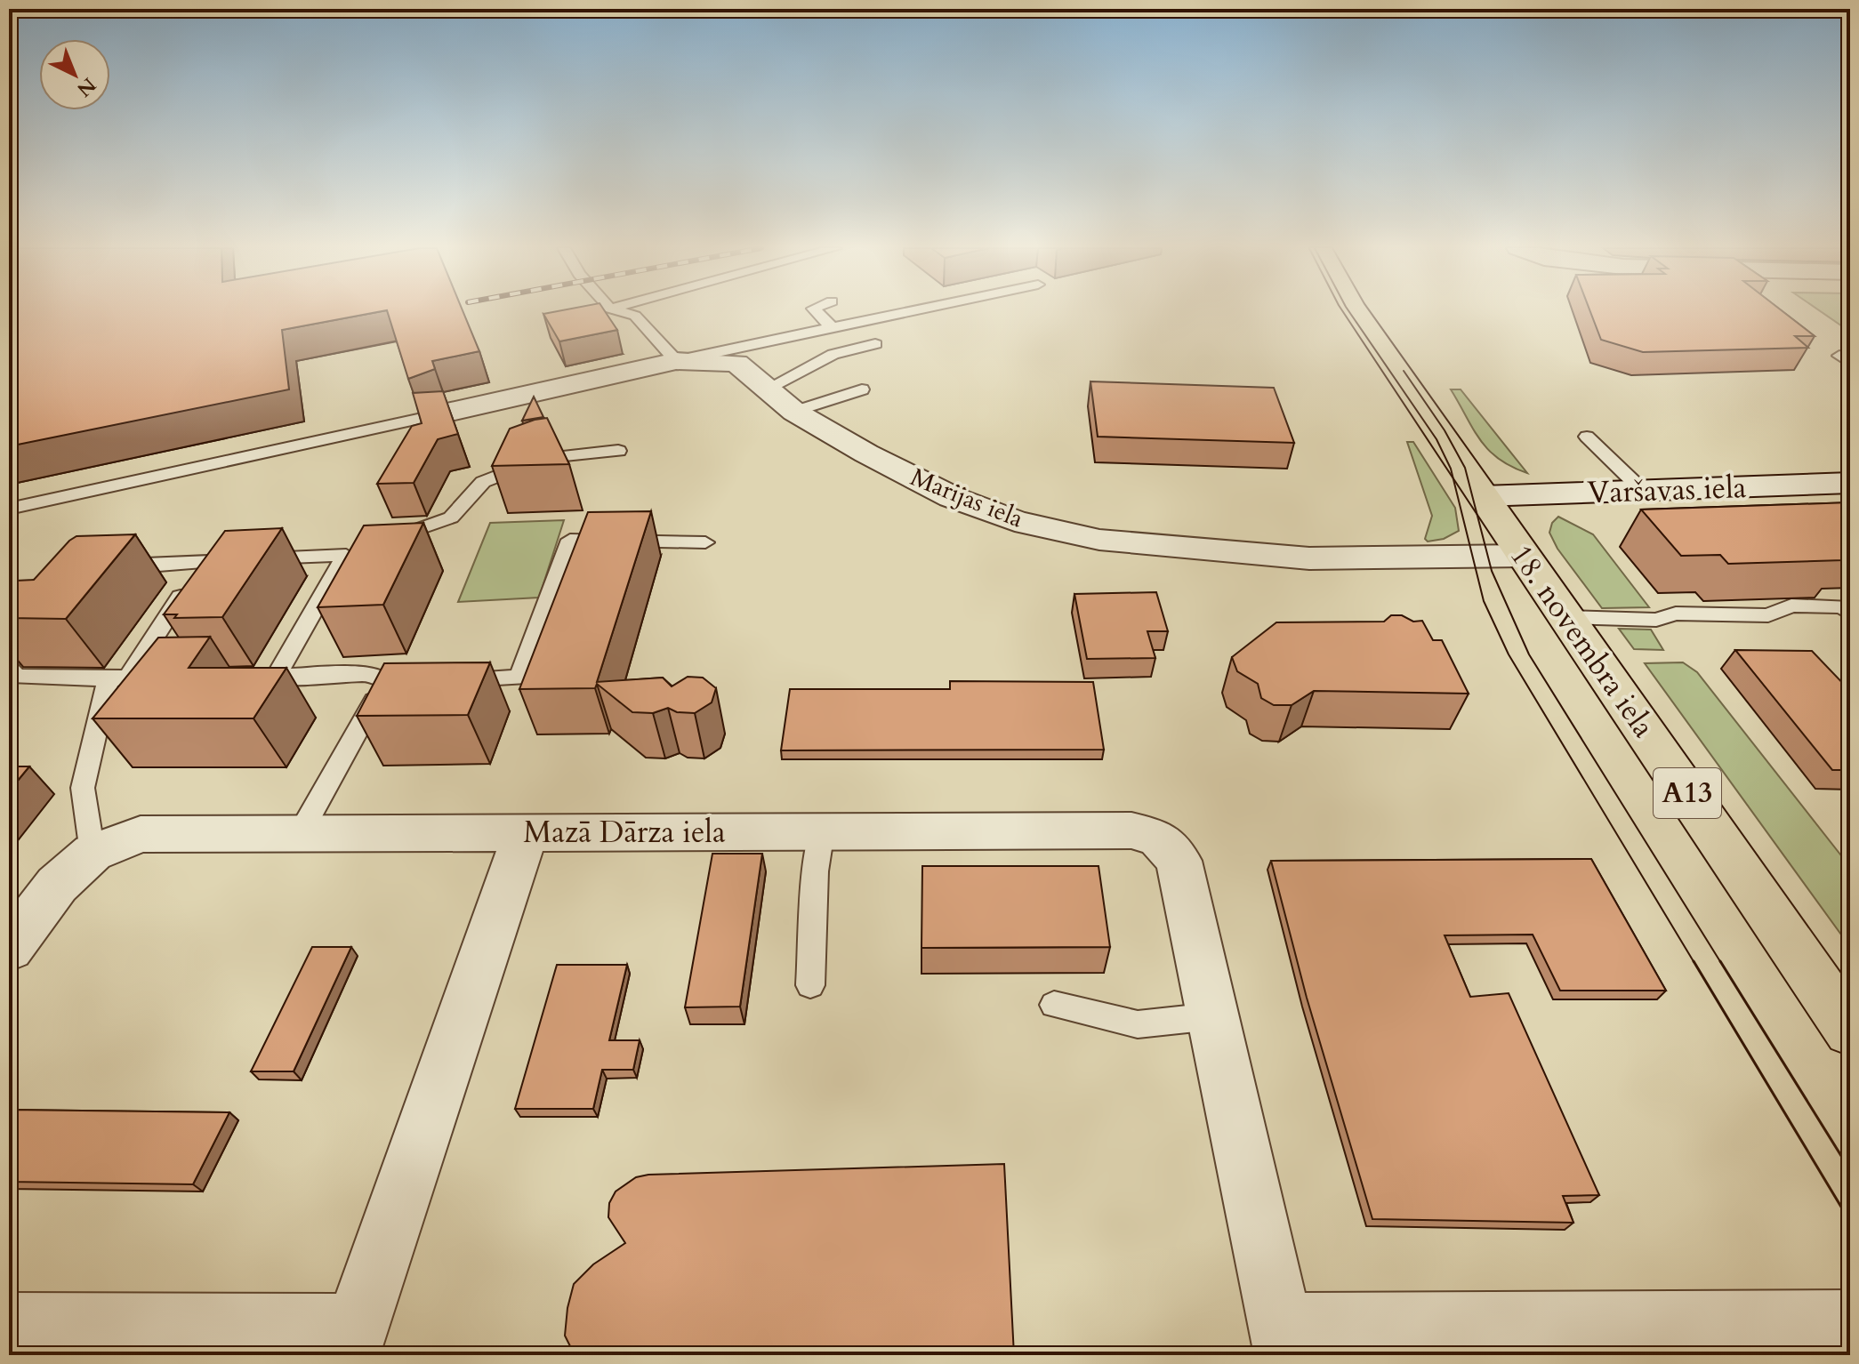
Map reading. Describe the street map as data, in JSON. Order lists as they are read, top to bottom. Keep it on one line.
{"streets":{"main road":["18. novembra iela","A13"],"street":["Varšavas iela","Marijas iela","Mazā Dārza iela"]},"crossings":[["Varšavas iela","18. novembra iela"],["Marijas iela","18. novembra iela"]],"north":"bottom right"}
